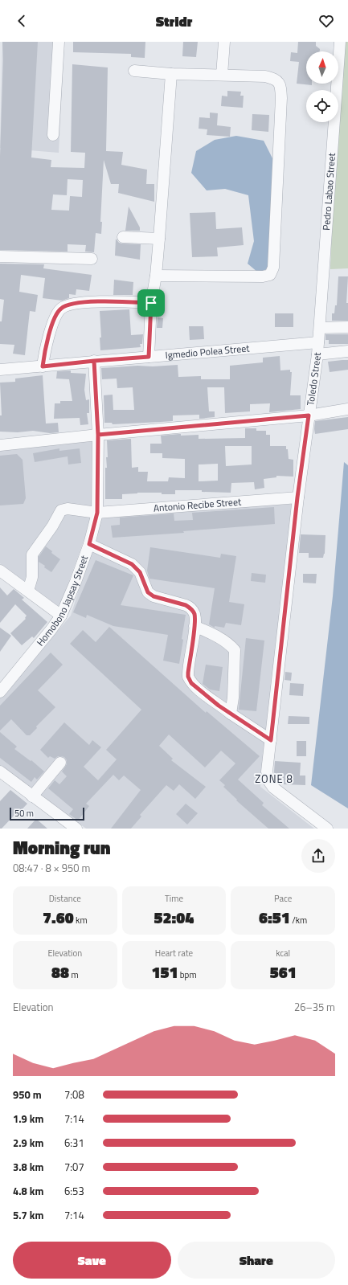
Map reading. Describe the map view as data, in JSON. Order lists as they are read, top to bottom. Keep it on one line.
{"streets":{"street":["Pedro Labao Street","Igmedio Polea Street","Toledo Street","Antonio Recibe Street","Homobono Japsay Street"]},"crossings":[["Pedro Labao Street","Igmedio Polea Street"],["Pedro Labao Street","Toledo Street"],["Igmedio Polea Street","Toledo Street"],["Igmedio Polea Street","Homobono Japsay Street"],["Toledo Street","Antonio Recibe Street"],["Antonio Recibe Street","Homobono Japsay Street"]],"districts":["ZONE 8"],"scale_bar":"50 m","north":"top","page":{"header":"Stridr","scale":"50 m","heading":["Morning run","08:47 · 8 × 950 m"],"stats":[["Distance","7.60 km"],["Time","52:04"],["Pace","6:51 /km"],["Elevation","88 m"],["Heart rate","151 bpm"],["kcal","561"]],"chart":["Elevation","26–35 m"],"list":[{"name":"950 m","note":"7:08"},{"name":"1.9 km","note":"7:14"},{"name":"2.9 km","note":"6:31"},{"name":"3.8 km","note":"7:07"},{"name":"4.8 km","note":"6:53"},{"name":"5.7 km","note":"7:14"}],"buttons":["Save","Share"]}}
